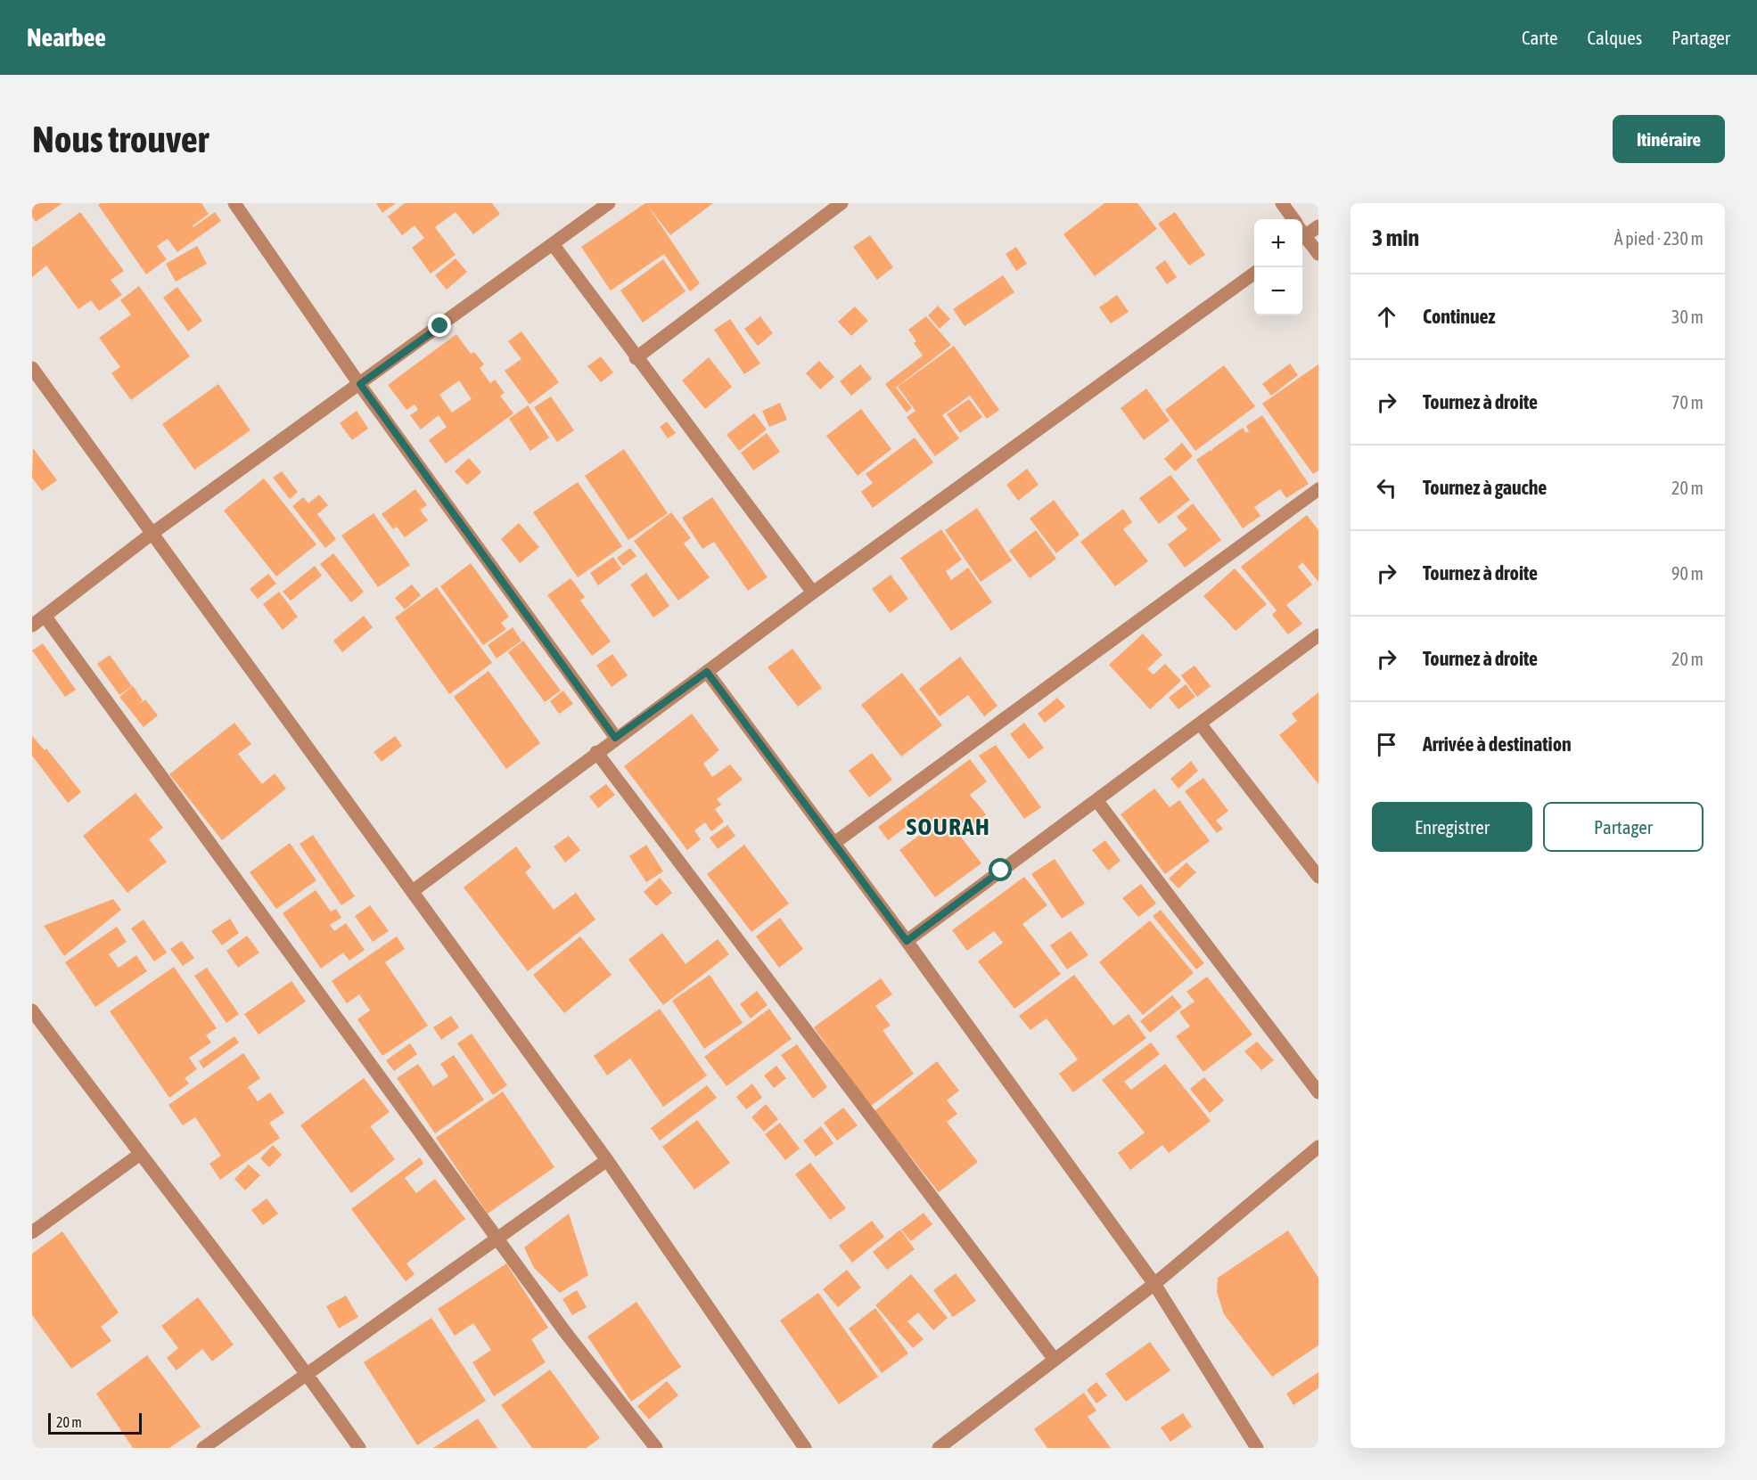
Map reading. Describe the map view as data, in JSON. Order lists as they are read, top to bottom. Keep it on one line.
{"districts":["SOURAH"],"scale_bar":"20 m","page":{"header":"Nearbee","nav":["Carte","Calques","Partager"],"buttons":["Itinéraire",["Enregistrer","Partager"]],"title":"Nous trouver","heading":["3 min","À pied · 230 m"],"map_buttons":["+","−"],"list":[["Continuez","30 m"],["Tournez à droite","70 m"],["Tournez à gauche","20 m"],["Tournez à droite","90 m"],["Tournez à droite","20 m"],"Arrivée à destination"],"scale":"20 m"}}
